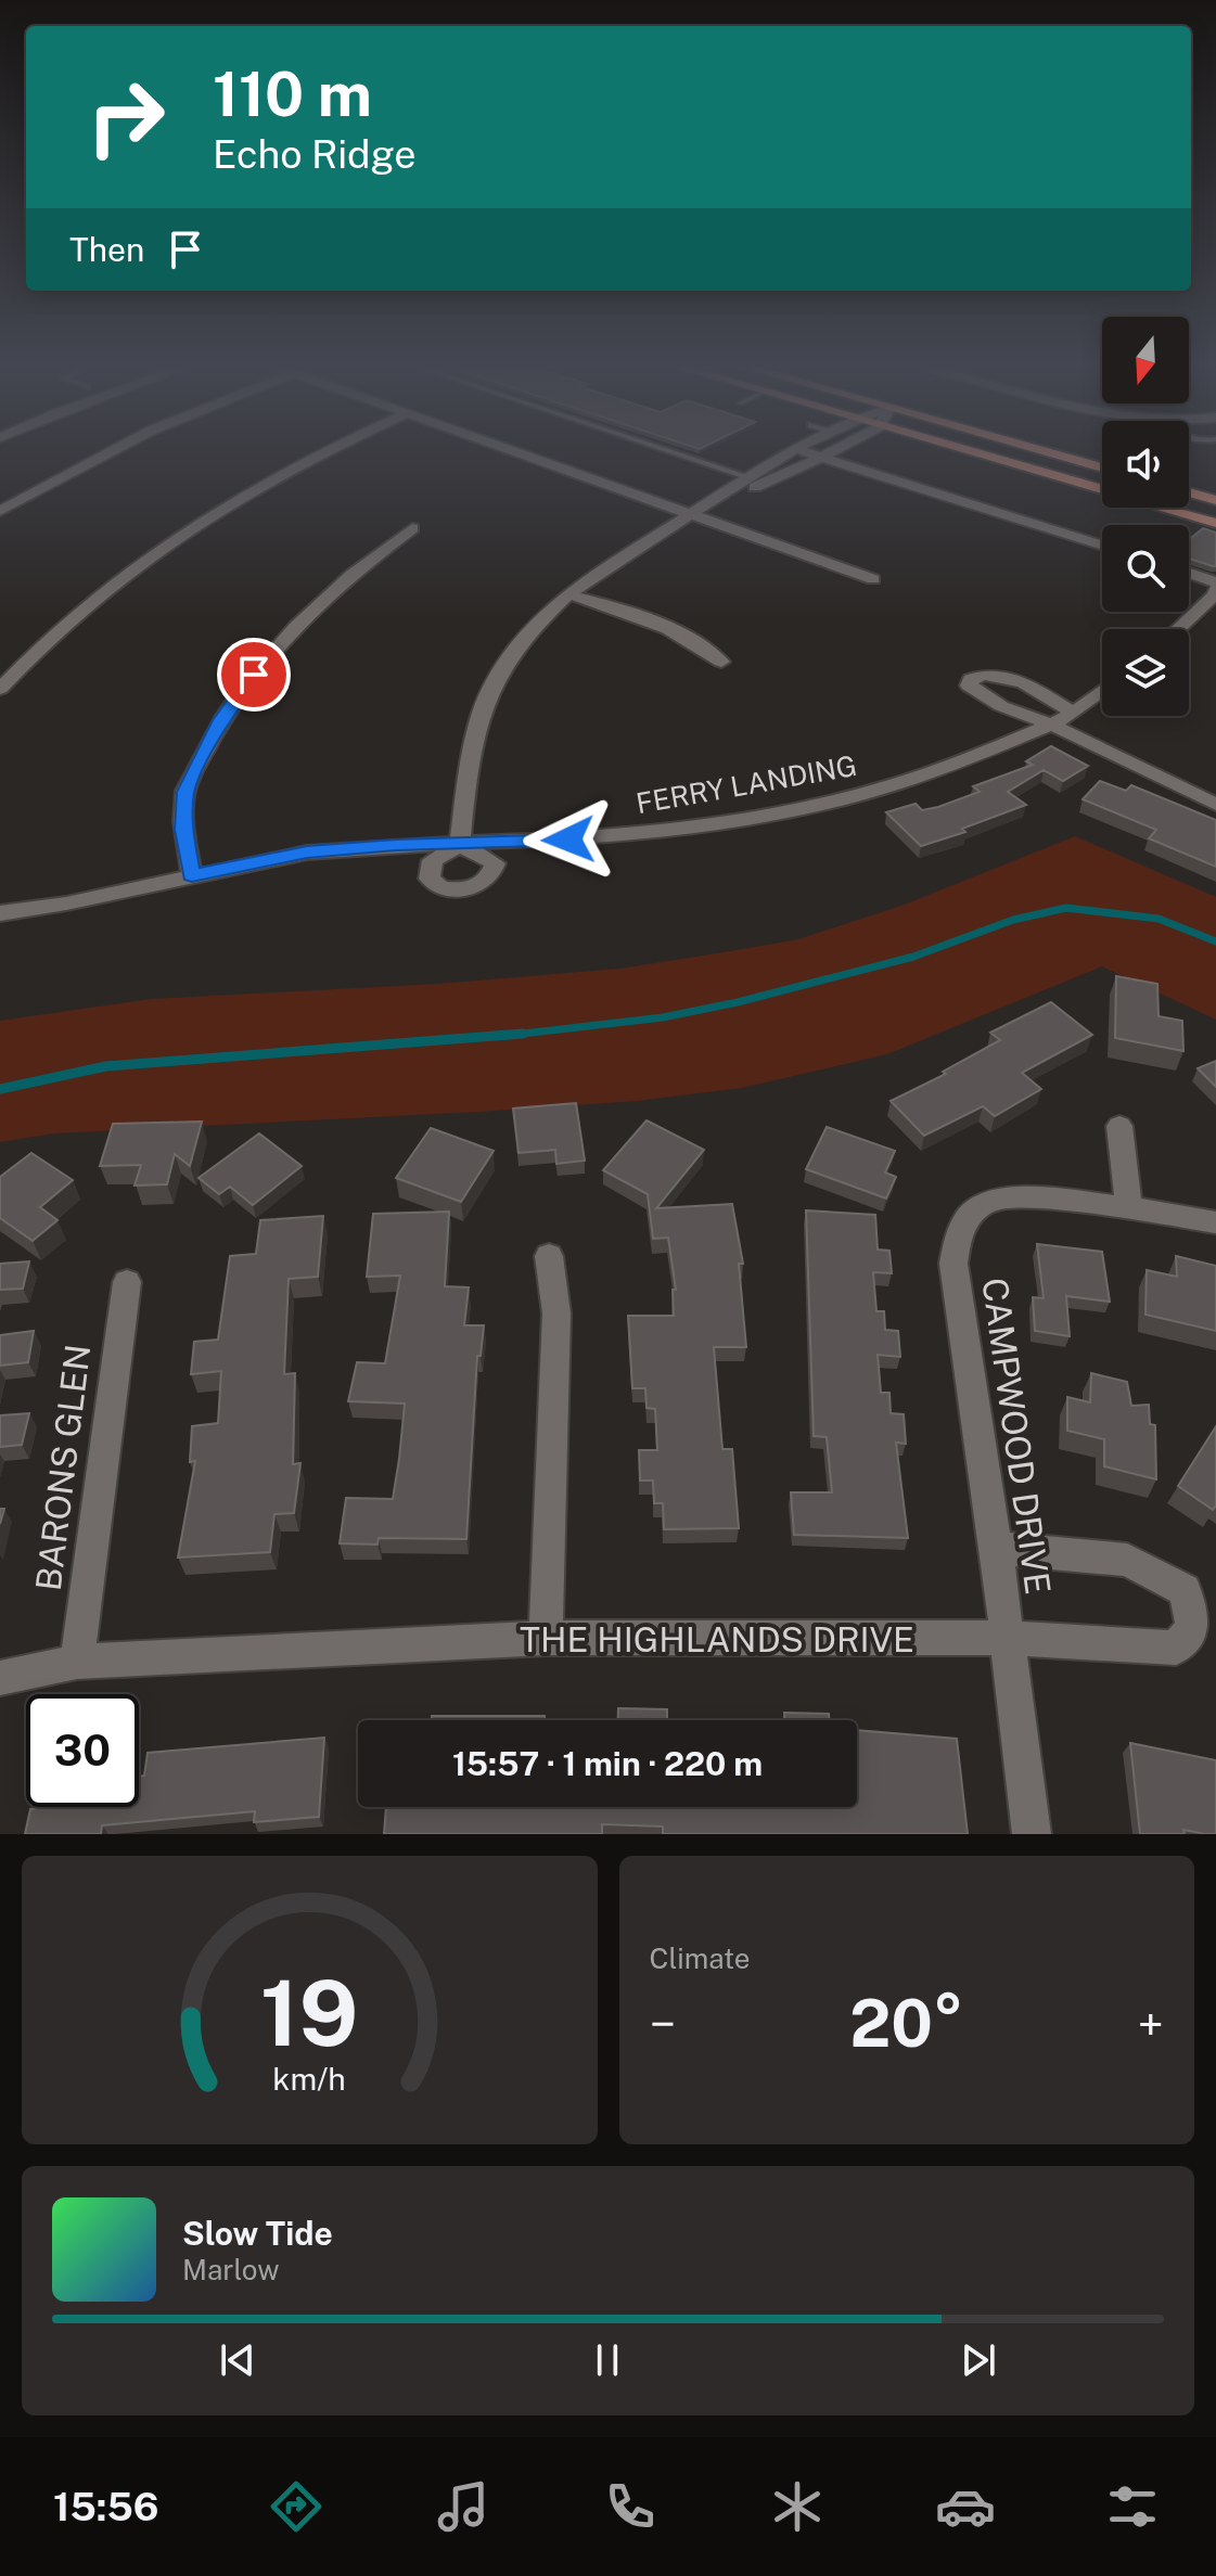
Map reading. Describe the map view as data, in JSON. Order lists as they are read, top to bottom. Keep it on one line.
{"streets":{"street":["FERRY LANDING","CAMPWOOD DRIVE","BARONS GLEN","THE HIGHLANDS DRIVE"]},"crossings":[["CAMPWOOD DRIVE","THE HIGHLANDS DRIVE"],["BARONS GLEN","THE HIGHLANDS DRIVE"]],"north":"bottom","page":{"turn":["110 m","Echo Ridge"],"then":"Then","limit":"30","trip":"15:57 · 1 min · 220 m","tile":"Climate","heat":["−","20°","+"],"song":["Slow Tide","Marlow"],"tabs":"15:56","gauge":["19","km/h"]}}
